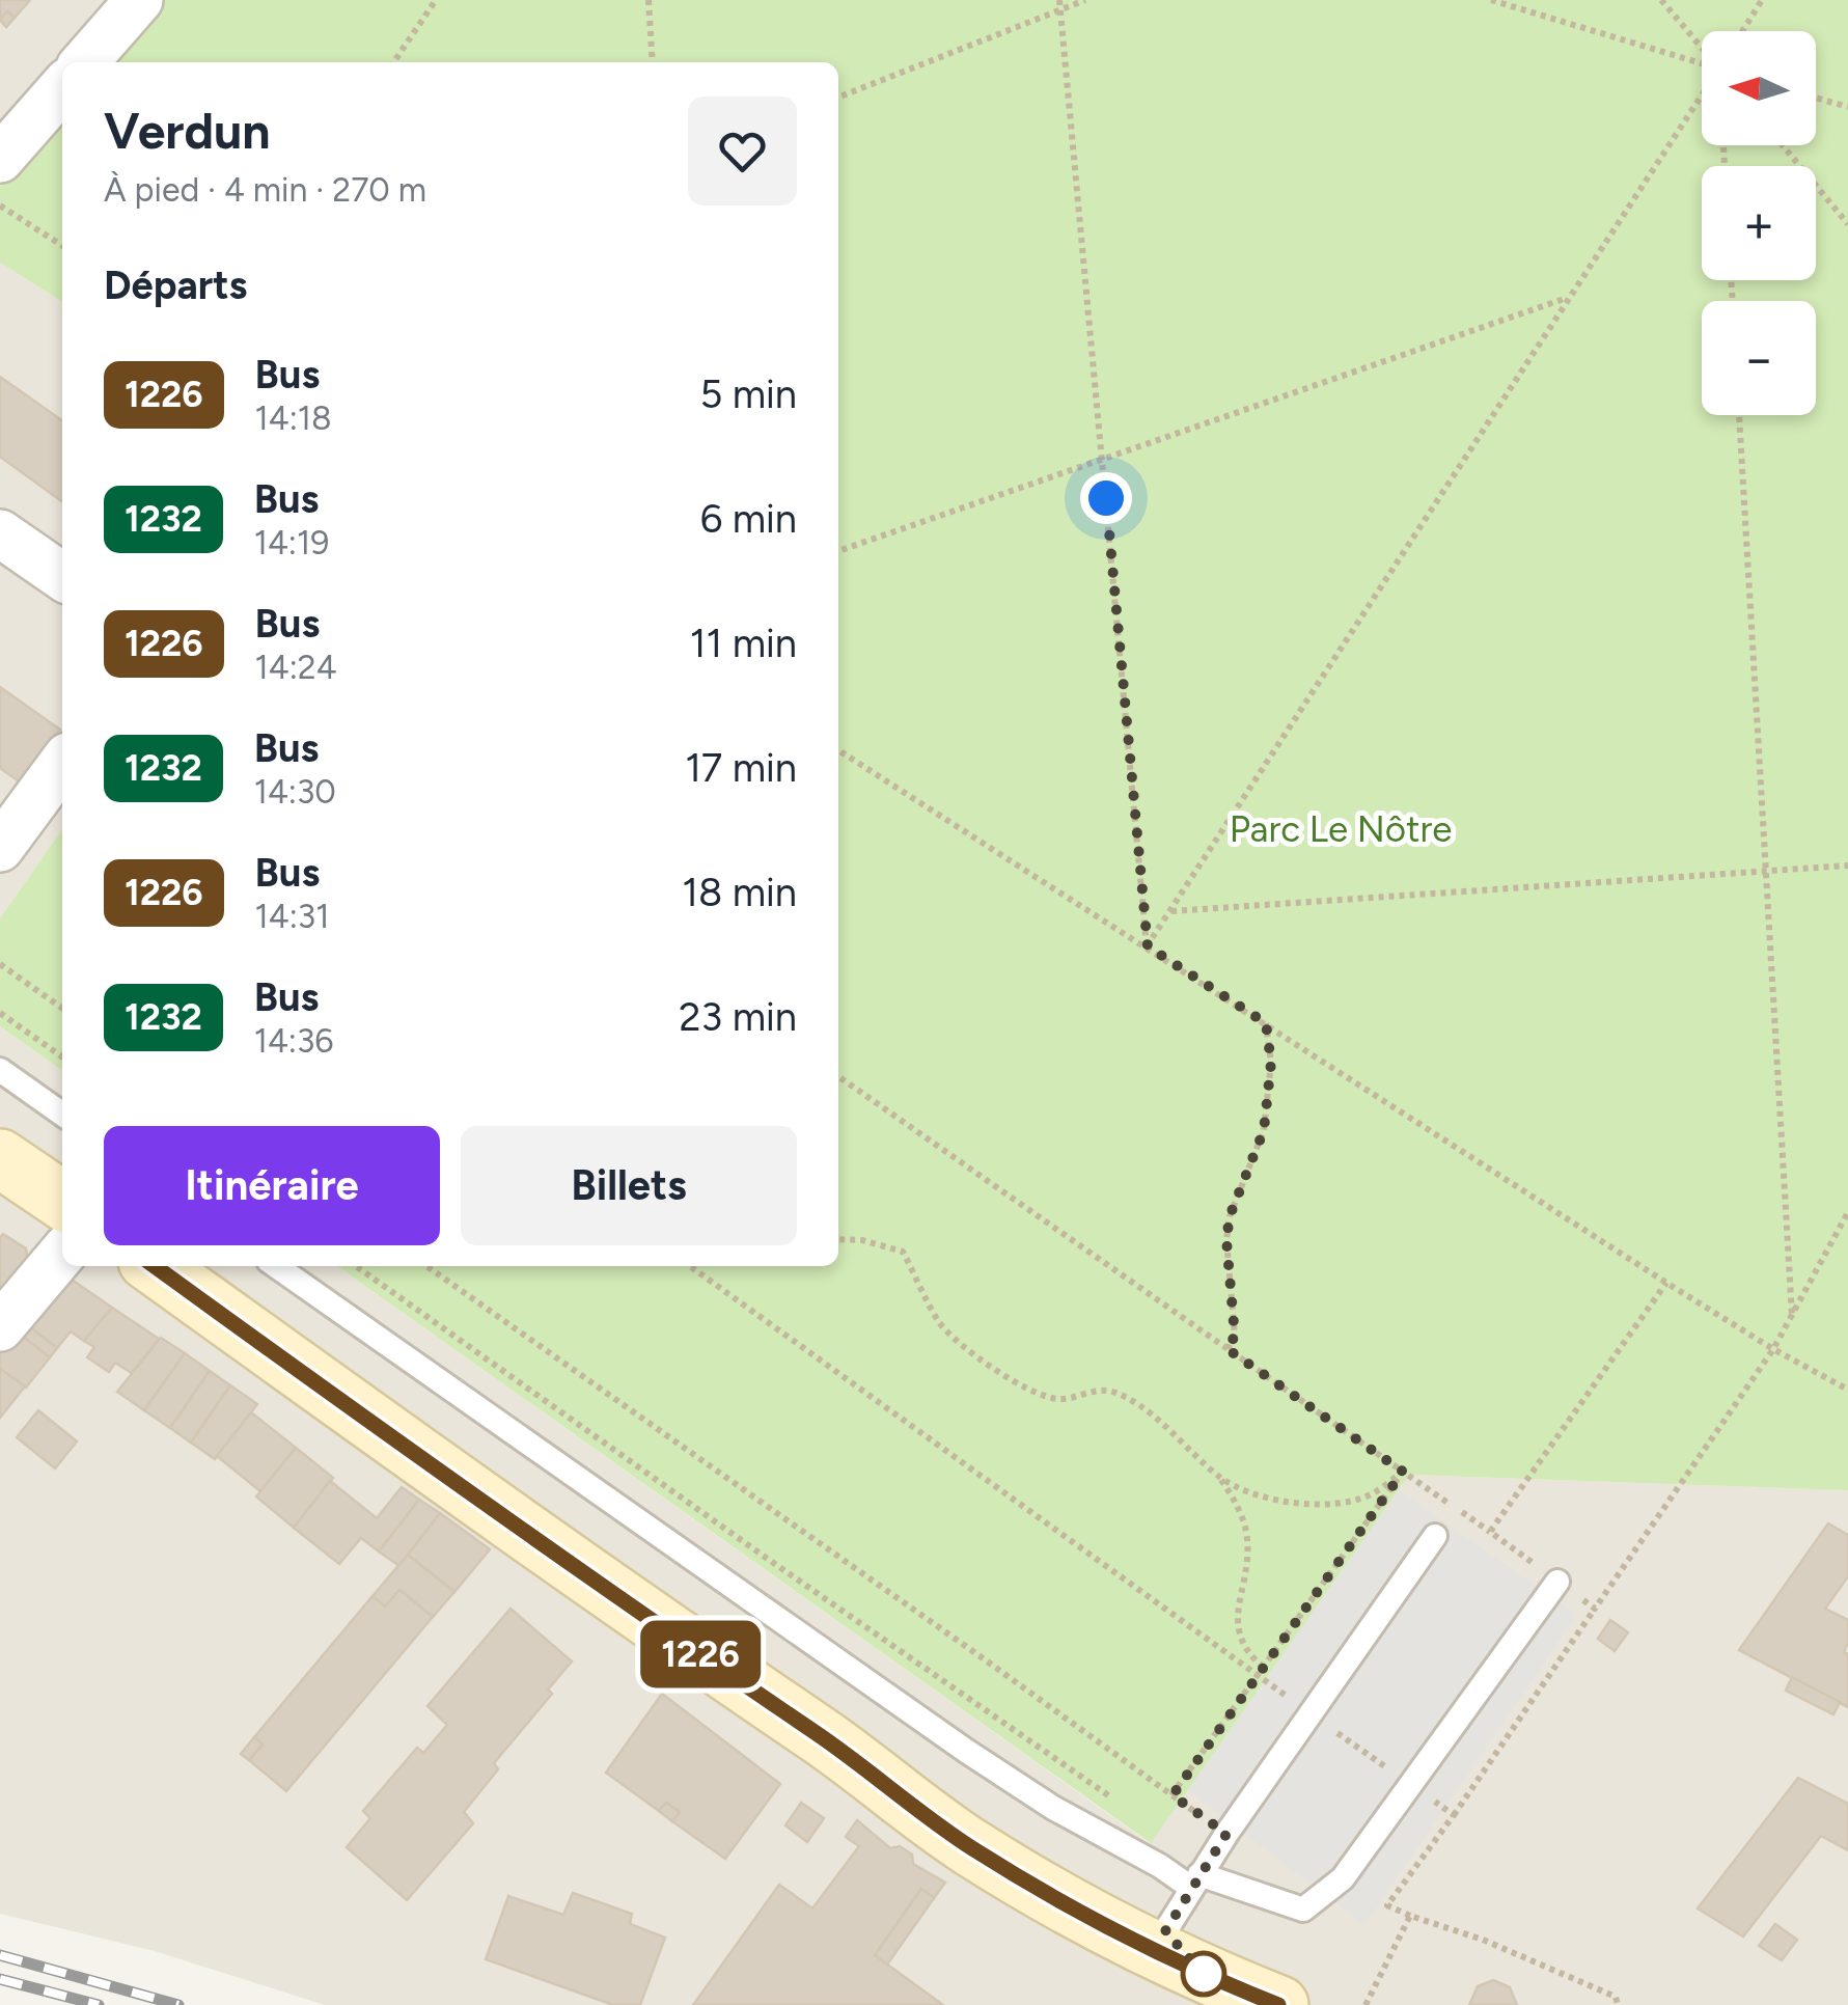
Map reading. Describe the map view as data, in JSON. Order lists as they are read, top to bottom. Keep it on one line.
{"parks":["Parc Le Nôtre"],"lines":["bus line 1226"],"north":"left","page":{"on_map":"1226","map_buttons":["+","−"],"heading":[["Verdun","À pied · 4 min · 270 m"],"Départs"],"list":[{"mark":"1226","name":"Bus","note":"14:18","value":"5 min"},{"mark":"1232","name":"Bus","note":"14:19","value":"6 min"},{"mark":"1226","name":"Bus","note":"14:24","value":"11 min"},{"mark":"1232","name":"Bus","note":"14:30","value":"17 min"},{"mark":"1226","name":"Bus","note":"14:31","value":"18 min"},{"mark":"1232","name":"Bus","note":"14:36","value":"23 min"}],"buttons":["Itinéraire","Billets"]}}
